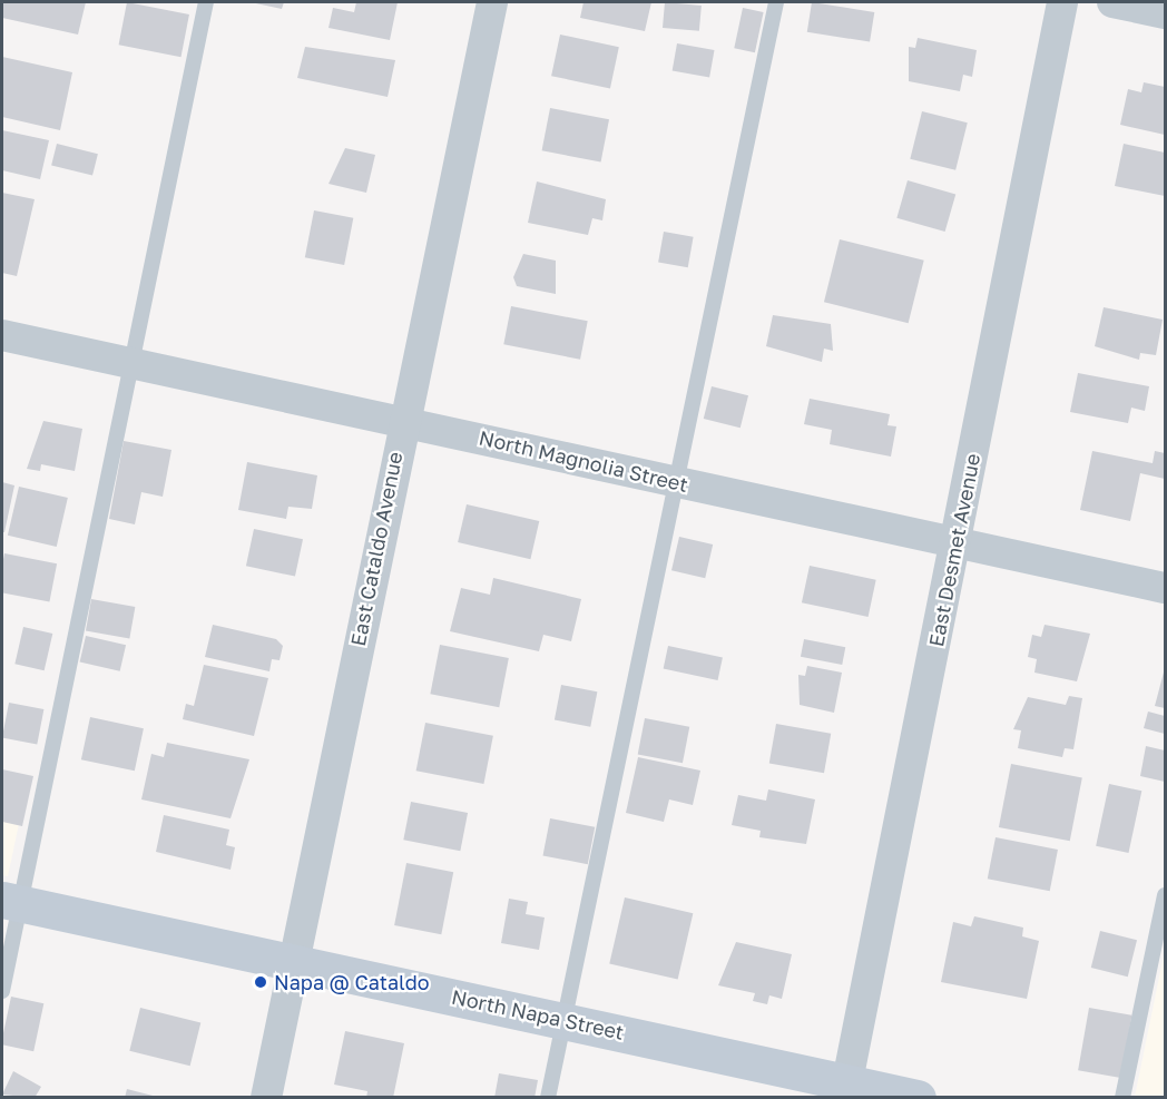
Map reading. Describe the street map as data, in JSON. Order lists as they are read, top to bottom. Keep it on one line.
{"streets":{"main road":["North Napa Street"],"street":["North Magnolia Street","East Cataldo Avenue","East Desmet Avenue"]},"crossings":[["North Magnolia Street","East Cataldo Avenue"],["North Magnolia Street","East Desmet Avenue"],["East Cataldo Avenue","North Napa Street"],["East Desmet Avenue","North Napa Street"]],"places":["Napa @ Cataldo"]}
